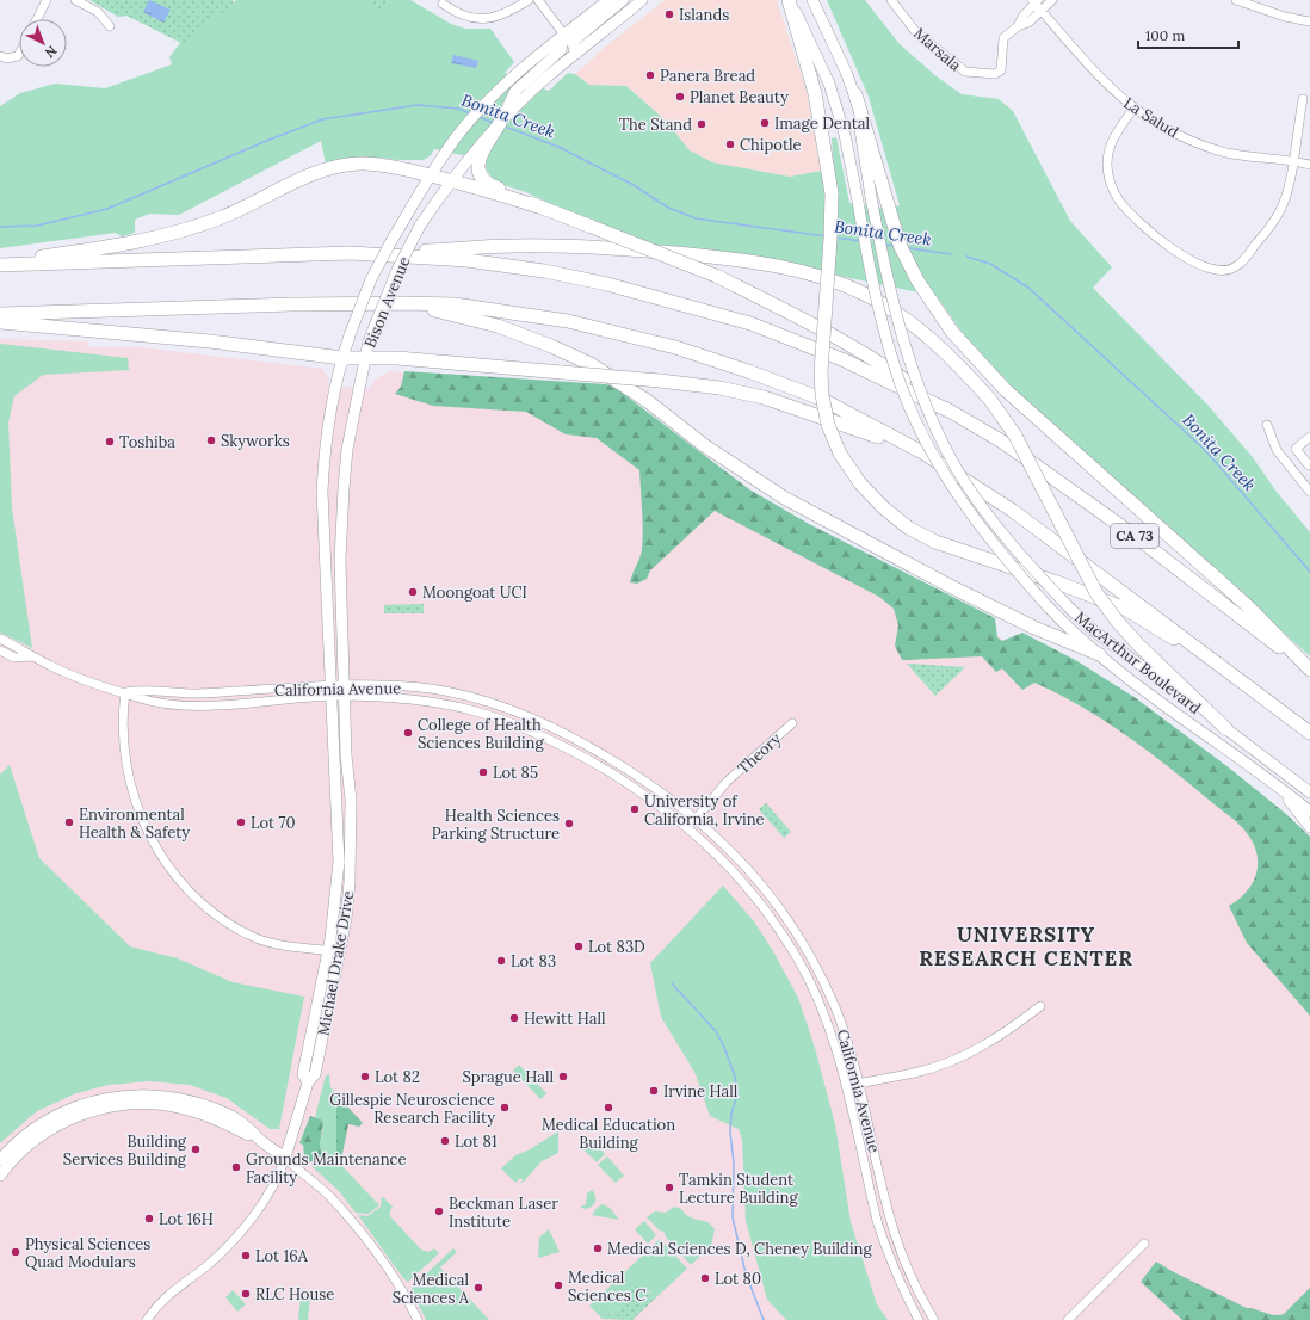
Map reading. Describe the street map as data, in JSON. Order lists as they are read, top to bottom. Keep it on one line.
{"streets":{"highway":["CA 73"],"main road":["Bison Avenue","MacArthur Boulevard","Michael Drake Drive"],"street":["Marsala","La Salud","California Avenue","Theory"]},"crossings":[["Marsala","La Salud"],["Bison Avenue","California Avenue"],["Bison Avenue","Michael Drake Drive"],["California Avenue","Theory"],["California Avenue","Michael Drake Drive"]],"districts":["UNIVERSITY RESEARCH CENTER"],"water":["Bonita Creek"],"places":["Islands","Panera Bread","Planet Beauty","Image Dental","The Stand","Chipotle","Skyworks","Toshiba","Moongoat UCI","College of Health Sciences Building","Lot 85","University of California, Irvine","Environmental Health & Safety","Lot 70","Health Sciences Parking Structure","Lot 83D","Lot 83","Hewitt Hall","Lot 82","Sprague Hall","Irvine Hall","Gillespie Neuroscience Research Facility","Medical Education Building","Lot 81","Building Services Building","Grounds Maintenance Facility","Tamkin Student Lecture Building","Beckman Laser Institute","Lot 16H","Medical Sciences D, Cheney Building","Physical Sciences Quad Modulars","Lot 16A","Lot 80","Medical Sciences C","Medical Sciences A","RLC House"],"scale_bar":"100 m","north":"bottom right"}
